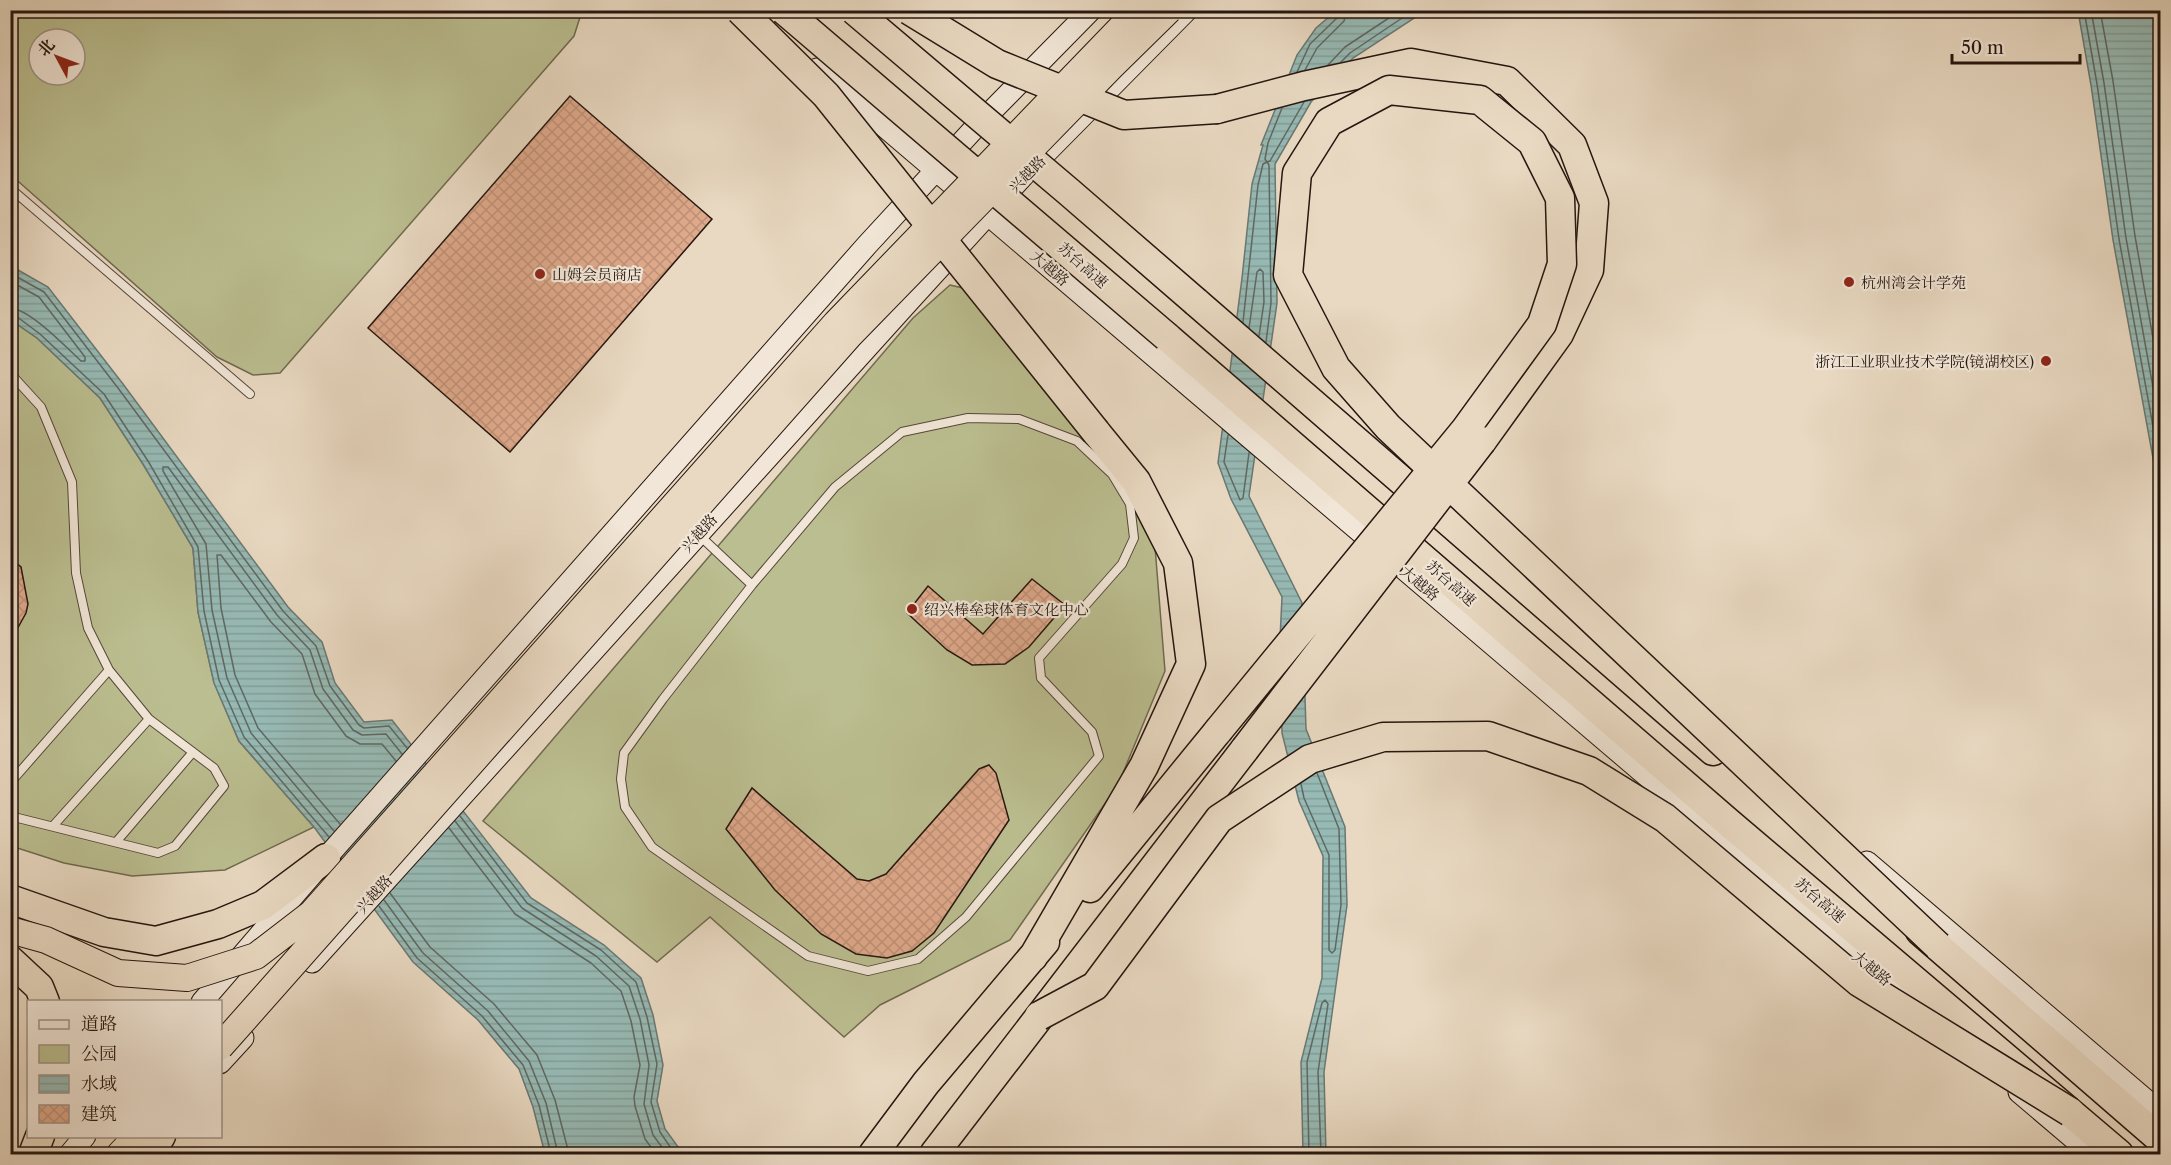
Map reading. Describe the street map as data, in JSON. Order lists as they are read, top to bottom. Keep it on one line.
{"streets":{"highway":["苏台高速"],"main road":["兴越路","大越路"]},"crossings":[["兴越路","大越路"]],"places":["山姆会员商店","杭州湾会计学苑","浙江工业职业技术学院(镜湖校区)","绍兴棒垒球体育文化中心"],"legend":["道路","公园","水域","建筑"],"scale_bar":"50 m","north":"top left"}
